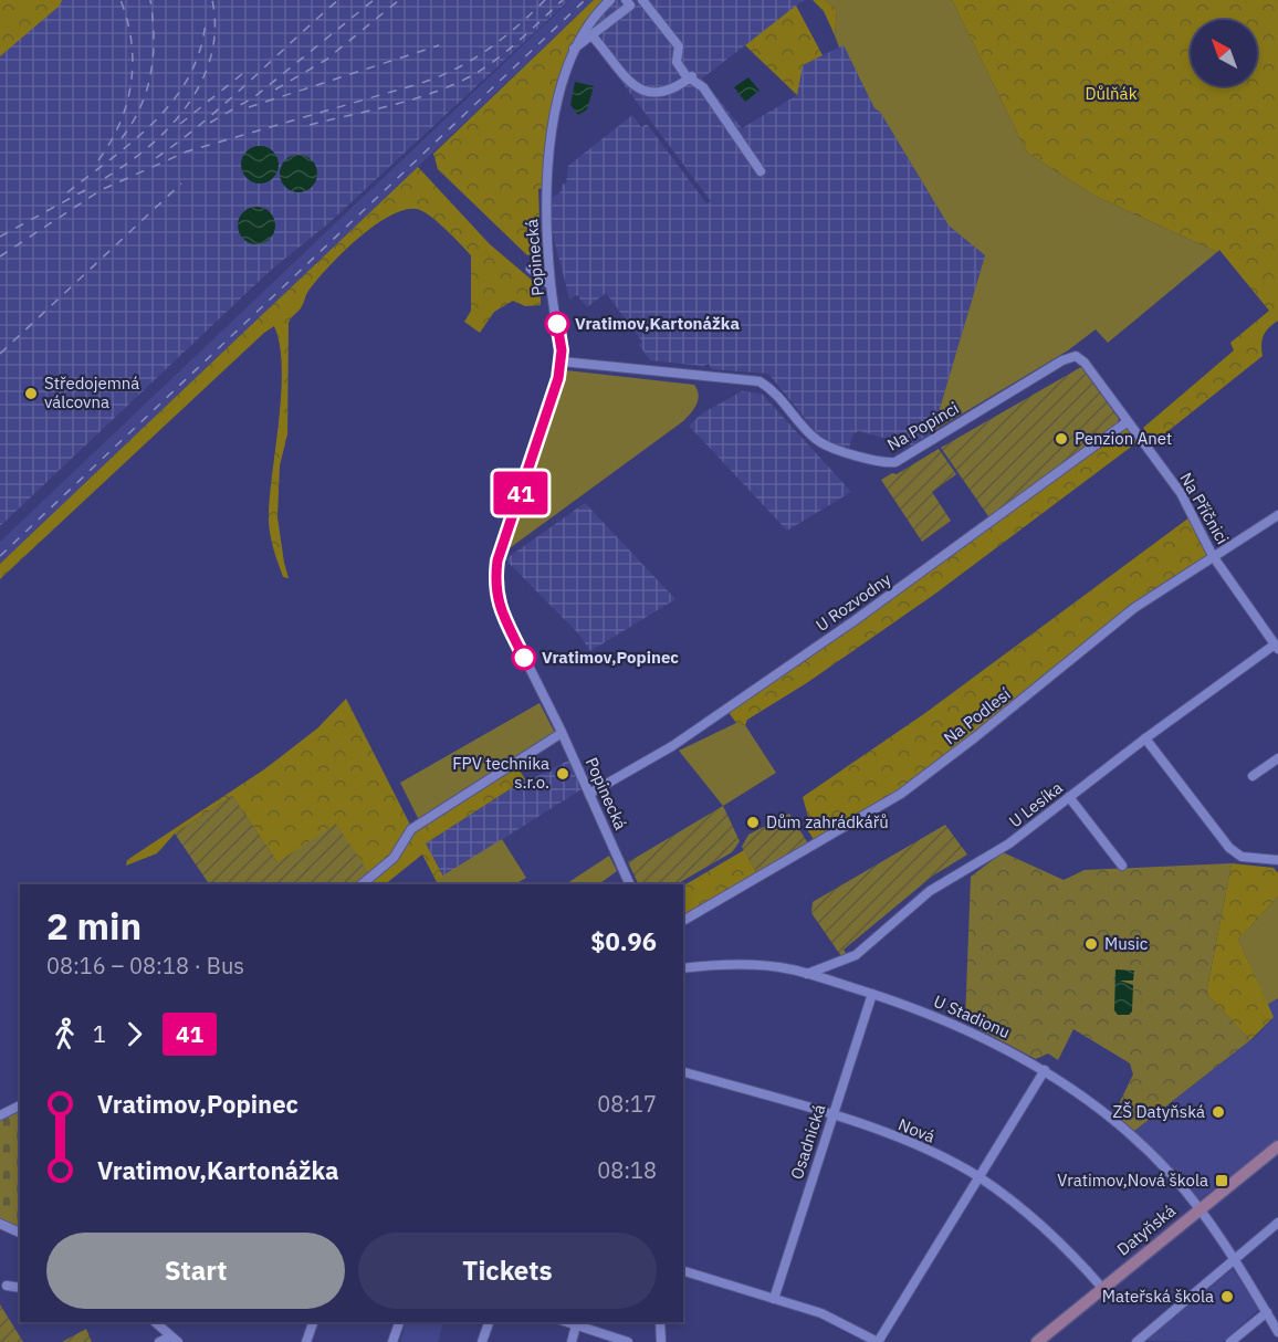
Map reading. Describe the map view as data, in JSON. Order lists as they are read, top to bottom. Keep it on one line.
{"streets":{"main road":["Datyňská"],"street":["Popinecká","Na Popinci","Na Příčnici","U Rozvodny","Na Podlesí","U Lesíka","U Stadionu","Nová","Osadnická"]},"crossings":[["Popinecká","Na Popinci"],["Popinecká","U Rozvodny"],["Na Popinci","Na Příčnici"],["Na Příčnici","U Rozvodny"],["Na Příčnici","Na Podlesí"],["Na Příčnici","U Lesíka"],["U Lesíka","U Stadionu"],["U Stadionu","Osadnická"],["U Stadionu","Datyňská"],["Nová","Osadnická"],["Nová","Datyňská"]],"parks":["Důlňák"],"places":{"other":["Vratimov,Kartonážka","Středojemná válcovna","Penzion Anet","Vratimov,Popinec","FPV technika s.r.o.","Dům zahrádkářů","Music","ZŠ Datyňská","Mateřská škola"],"transit":["Vratimov,Nová škola"]},"lines":["bus line 41"],"north":"top left","page":{"on_map":"41","heading":["2 min","08:16 – 08:18 · Bus","$0.96"],"legs":["1","41"],"list":[{"name":"Vratimov,Popinec","value":"08:17"},{"name":"Vratimov,Kartonážka","value":"08:18"}],"buttons":["Start","Tickets"]}}
